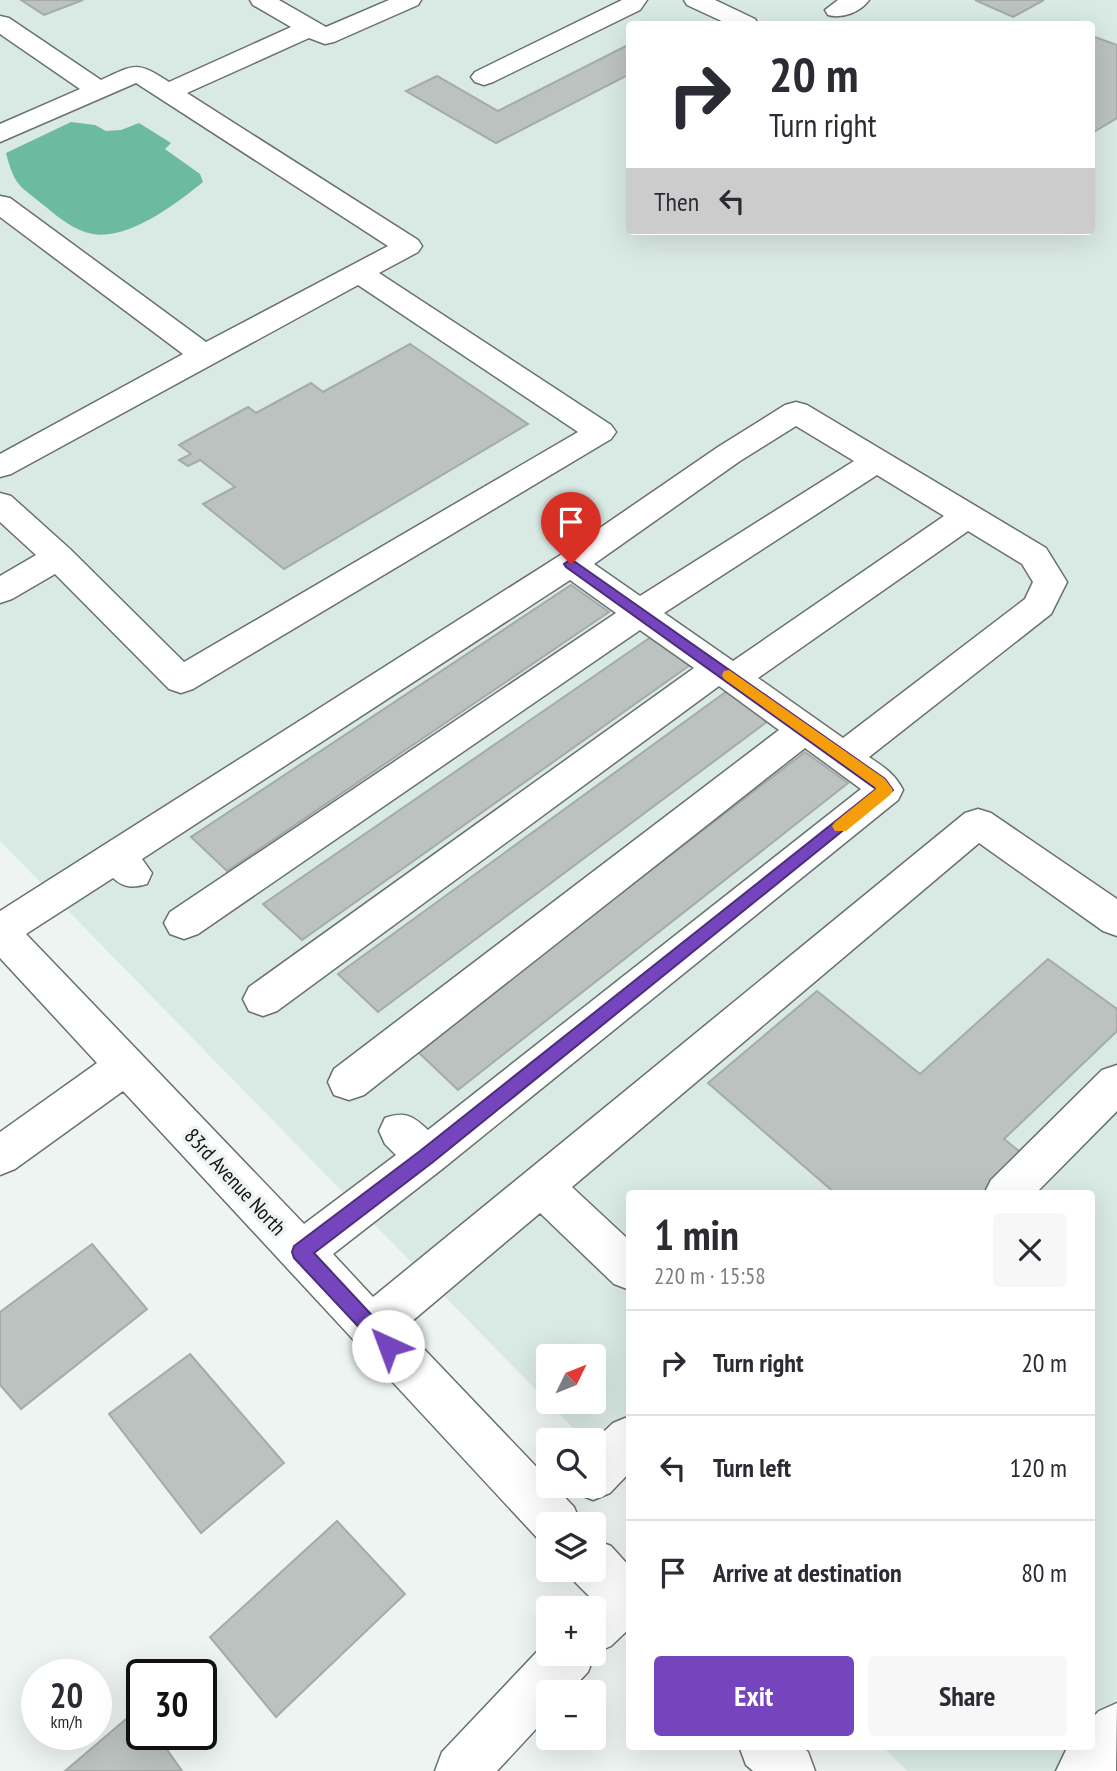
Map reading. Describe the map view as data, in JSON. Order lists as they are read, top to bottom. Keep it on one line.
{"streets":{"street":["83rd Avenue North"]},"north":"top right","page":{"turn":["20 m","Turn right"],"then":"Then","heading":["1 min","220 m · 15:58"],"list":[{"name":"Turn right","value":"20 m"},{"name":"Turn left","value":"120 m"},{"name":"Arrive at destination","value":"80 m"}],"map_buttons":["+","−"],"buttons":["Exit","Share"],"speed":"20 km/h","limit":"30"}}
